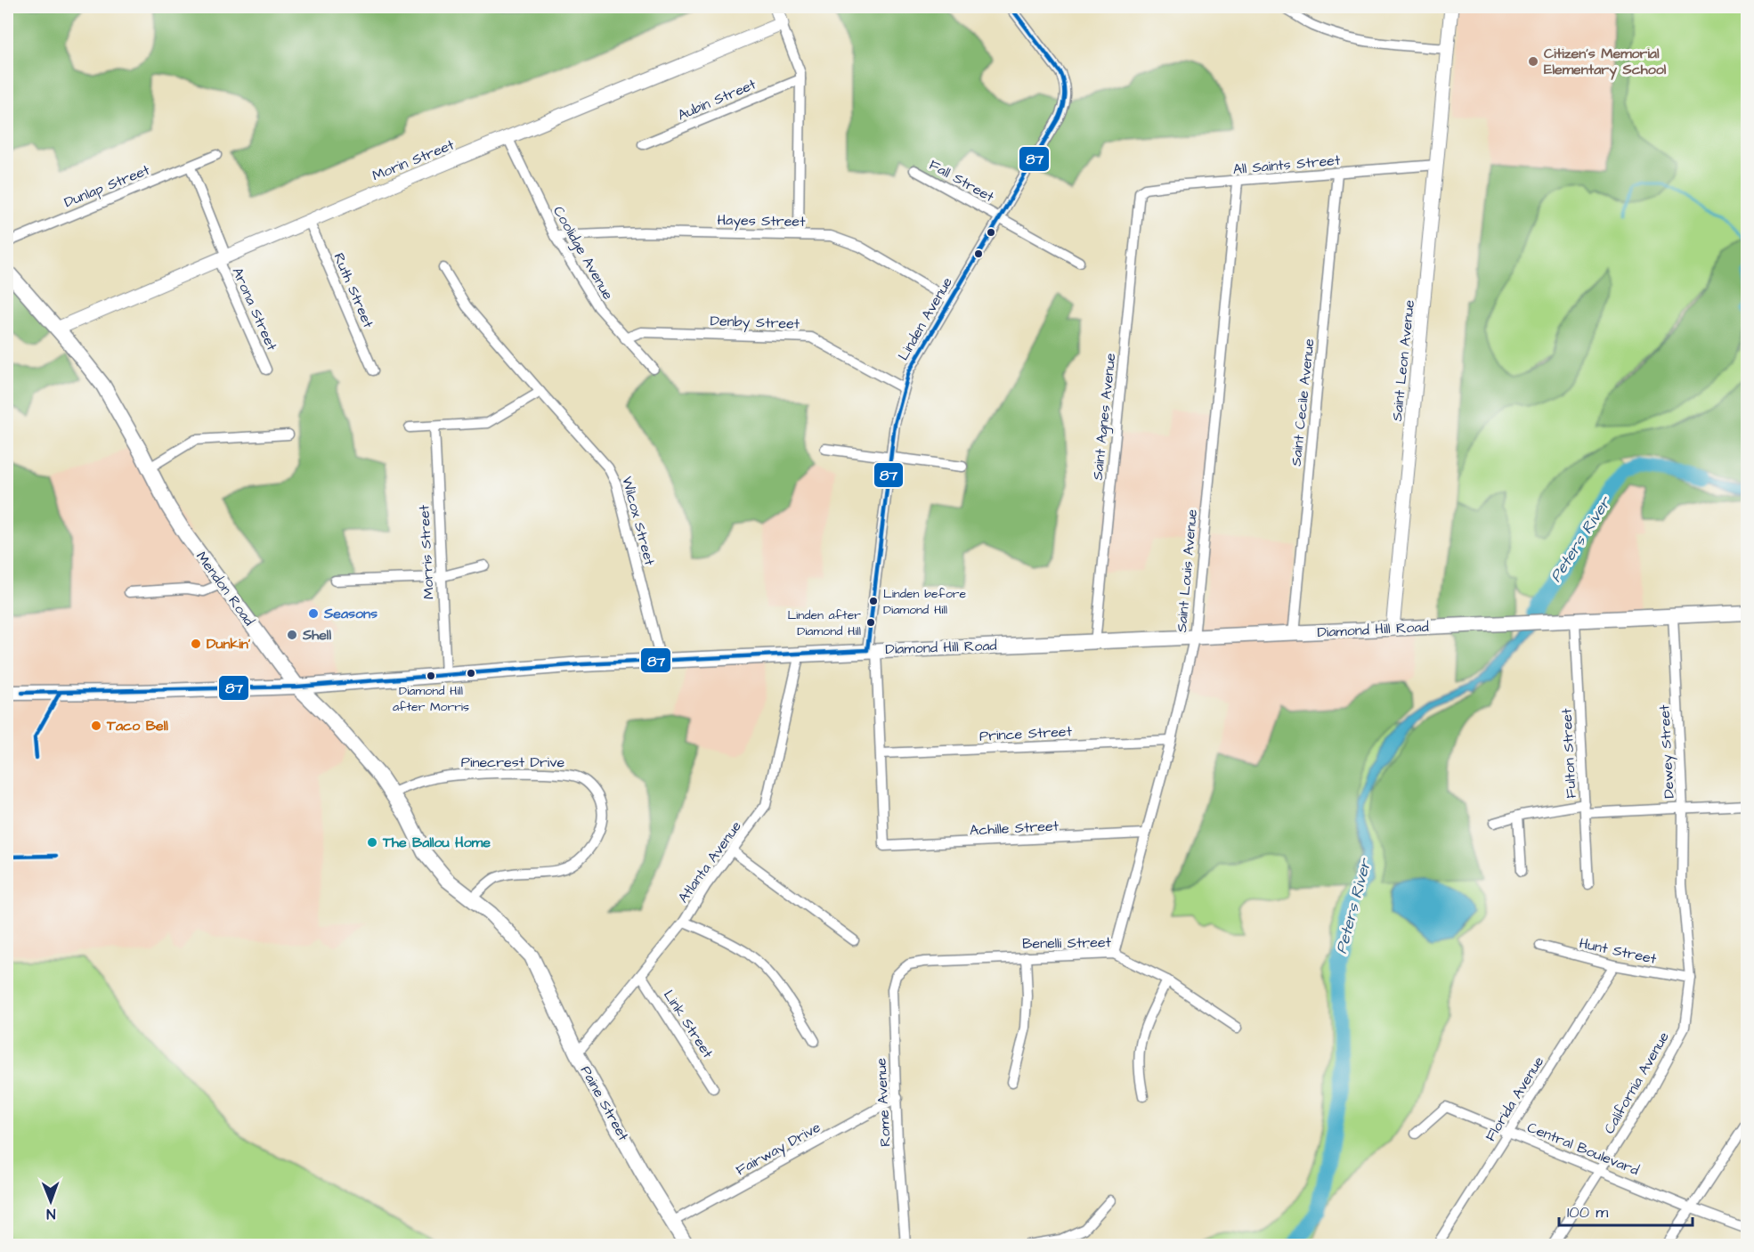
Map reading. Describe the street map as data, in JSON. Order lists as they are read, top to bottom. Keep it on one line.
{"streets":{"main road":["Mendon Road","Diamond Hill Road","Paine Street"],"street":["Aubin Street","Morin Street","All Saints Street","Fall Street","Dunlap Street","Hayes Street","Coolidge Avenue","Ruth Street","Arona Street","Linden Avenue","Denby Street","Saint Leon Avenue","Saint Cecile Avenue","Saint Agnes Avenue","Wilcox Street","Morris Street","Saint Louis Avenue","Prince Street","Dewey Street","Fulton Street","Pinecrest Drive","Achille Street","Atlanta Avenue","Benelli Street","Hunt Street","Link Street","California Avenue","Florida Avenue","Rome Avenue","Fairway Drive","Central Boulevard"]},"crossings":[["Morin Street","Coolidge Avenue"],["Morin Street","Ruth Street"],["Morin Street","Arona Street"],["Morin Street","Mendon Road"],["All Saints Street","Saint Leon Avenue"],["All Saints Street","Saint Cecile Avenue"],["All Saints Street","Saint Agnes Avenue"],["All Saints Street","Saint Louis Avenue"],["Fall Street","Linden Avenue"],["Dunlap Street","Arona Street"],["Hayes Street","Coolidge Avenue"],["Hayes Street","Linden Avenue"],["Coolidge Avenue","Denby Street"],["Linden Avenue","Denby Street"],["Linden Avenue","Diamond Hill Road"],["Saint Leon Avenue","Diamond Hill Road"],["Saint Cecile Avenue","Diamond Hill Road"],["Saint Agnes Avenue","Diamond Hill Road"],["Wilcox Street","Diamond Hill Road"],["Morris Street","Diamond Hill Road"],["Saint Louis Avenue","Diamond Hill Road"],["Saint Louis Avenue","Prince Street"],["Saint Louis Avenue","Achille Street"],["Saint Louis Avenue","Benelli Street"],["Mendon Road","Diamond Hill Road"],["Mendon Road","Pinecrest Drive"],["Mendon Road","Paine Street"],["Diamond Hill Road","Dewey Street"],["Diamond Hill Road","Fulton Street"],["Diamond Hill Road","Atlanta Avenue"],["Prince Street","Achille Street"],["Dewey Street","California Avenue"],["Atlanta Avenue","Link Street"],["Atlanta Avenue","Paine Street"],["Benelli Street","Rome Avenue"],["Hunt Street","California Avenue"],["Hunt Street","Florida Avenue"],["California Avenue","Central Boulevard"],["Florida Avenue","Central Boulevard"],["Rome Avenue","Fairway Drive"],["Paine Street","Fairway Drive"]],"water":["Peters River"],"places":["Citizen's Memorial Elementary School","Linden before Diamond Hill","Seasons","Linden after Diamond Hill","Shell","Dunkin'","Diamond Hill after Morris","Taco Bell","The Ballou Home"],"lines":["transit line 87"],"scale_bar":"100 m","north":"bottom"}
